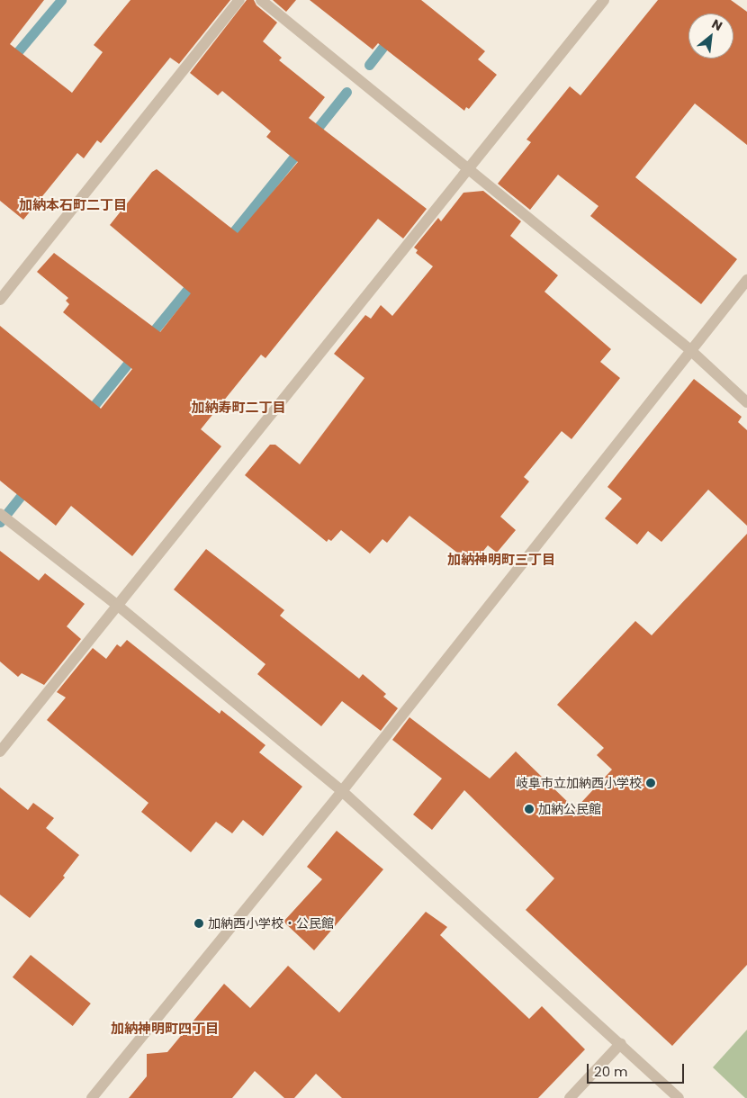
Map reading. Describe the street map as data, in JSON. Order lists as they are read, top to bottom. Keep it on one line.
{"districts":["加納本石町二丁目","加納寿町二丁目","加納神明町三丁目","加納神明町四丁目"],"places":["岐阜市立加納西小学校","加納公民館","加納西小学校・公民館"],"scale_bar":"20 m","north":"top right"}
